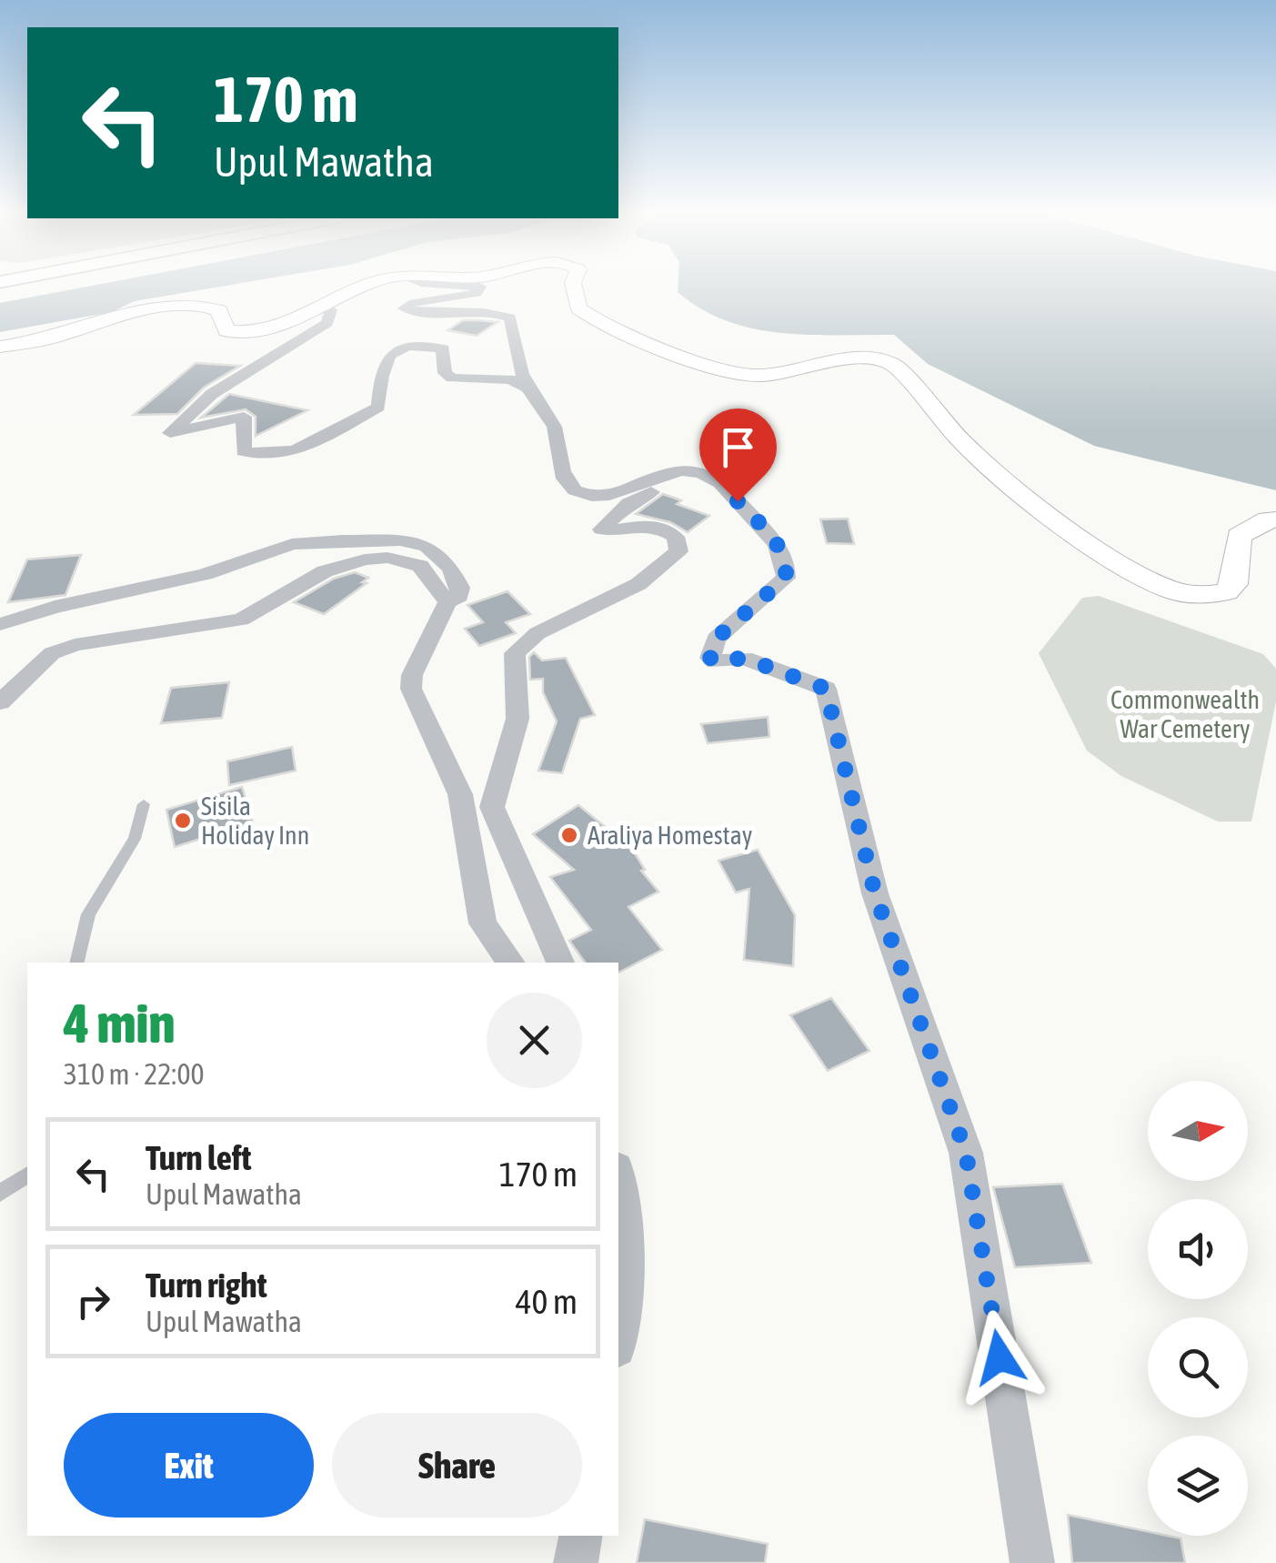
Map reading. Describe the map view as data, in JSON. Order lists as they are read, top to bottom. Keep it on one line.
{"parks":["Commonwealth War Cemetery"],"places":["Sisila Holiday Inn","Araliya Homestay"],"north":"right","page":{"turn":["170 m","Upul Mawatha"],"heading":["4 min","310 m · 22:00"],"list":[{"name":"Turn left","note":"Upul Mawatha","value":"170 m"},{"name":"Turn right","note":"Upul Mawatha","value":"40 m"}],"buttons":["Exit","Share"]}}
